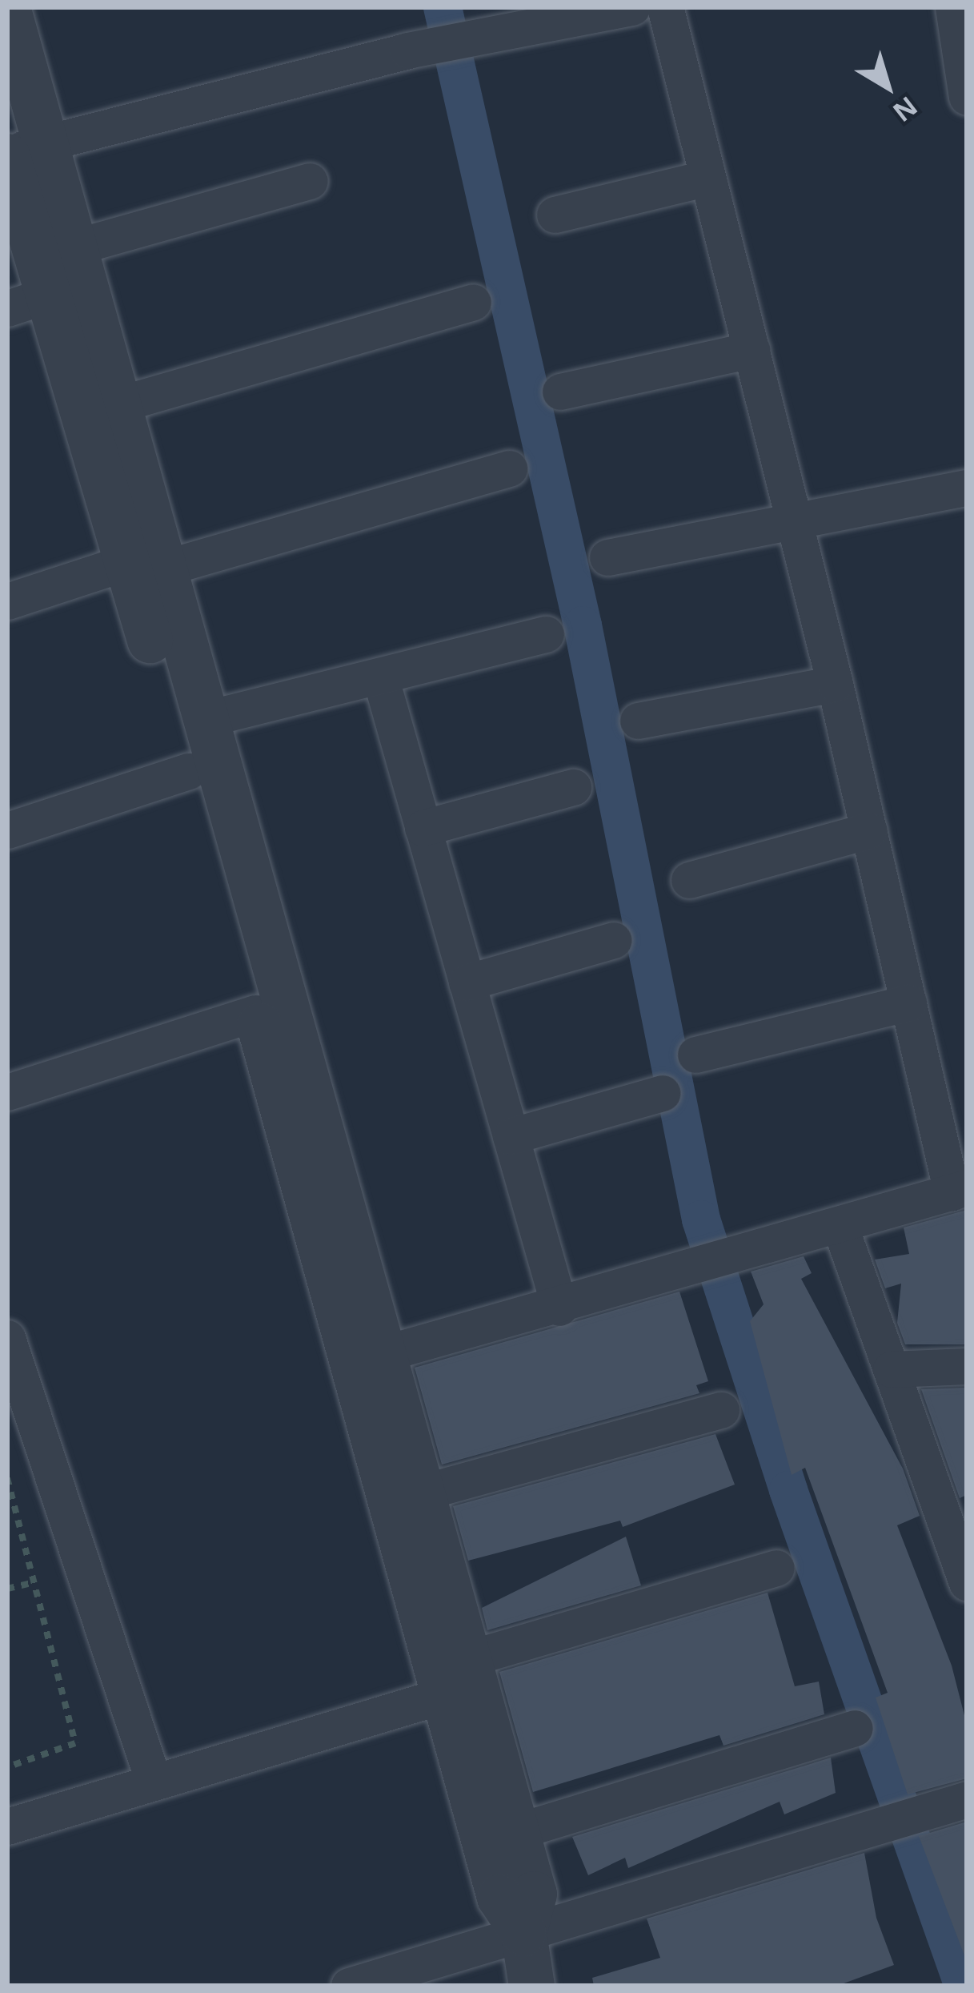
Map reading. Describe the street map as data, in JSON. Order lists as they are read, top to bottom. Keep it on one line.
{"north":"bottom right"}
